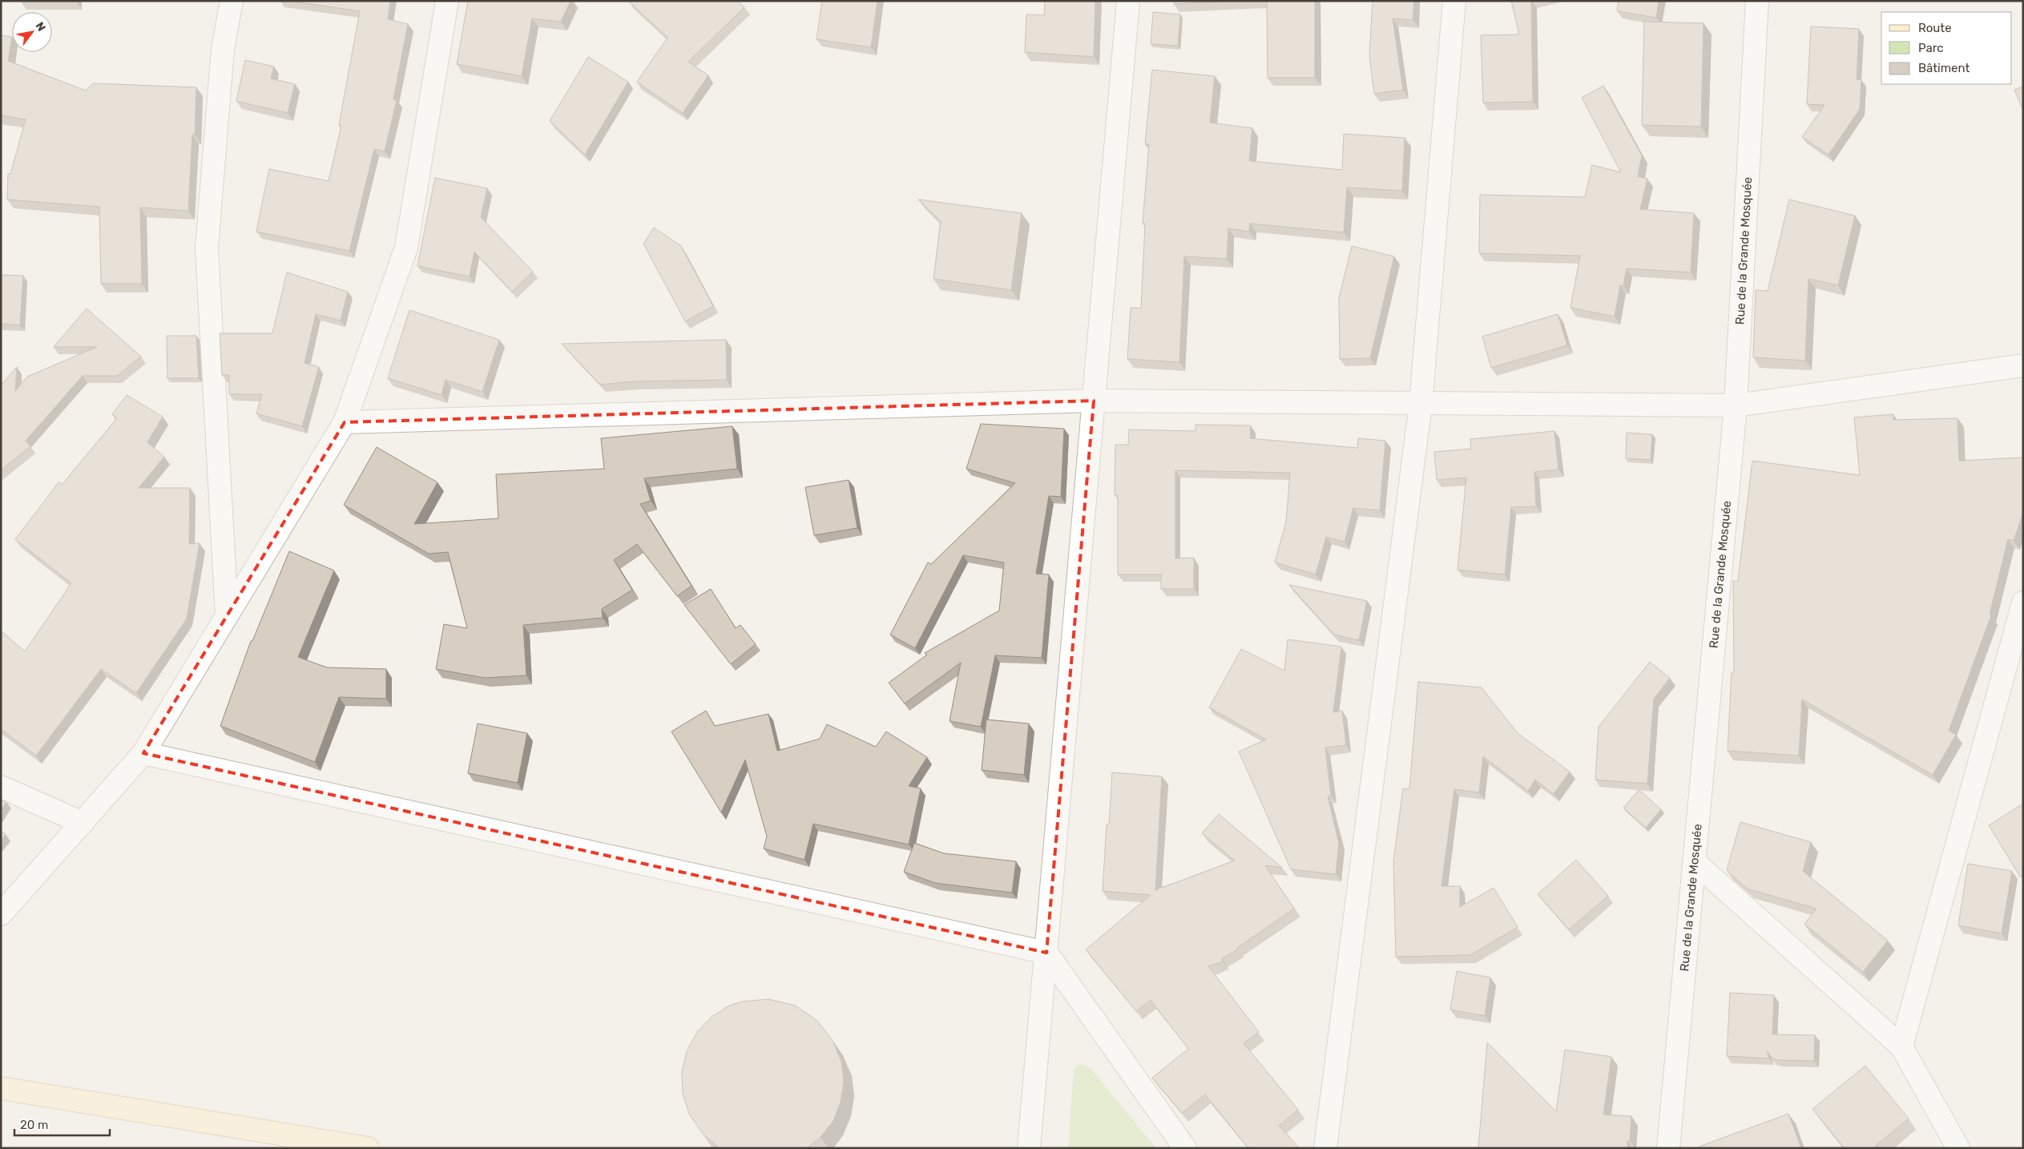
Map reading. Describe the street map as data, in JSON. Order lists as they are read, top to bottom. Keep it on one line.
{"streets":{"street":["Rue de la Grande Mosquée"]},"legend":["Route","Parc","Bâtiment"],"scale_bar":"20 m","north":"top right"}
